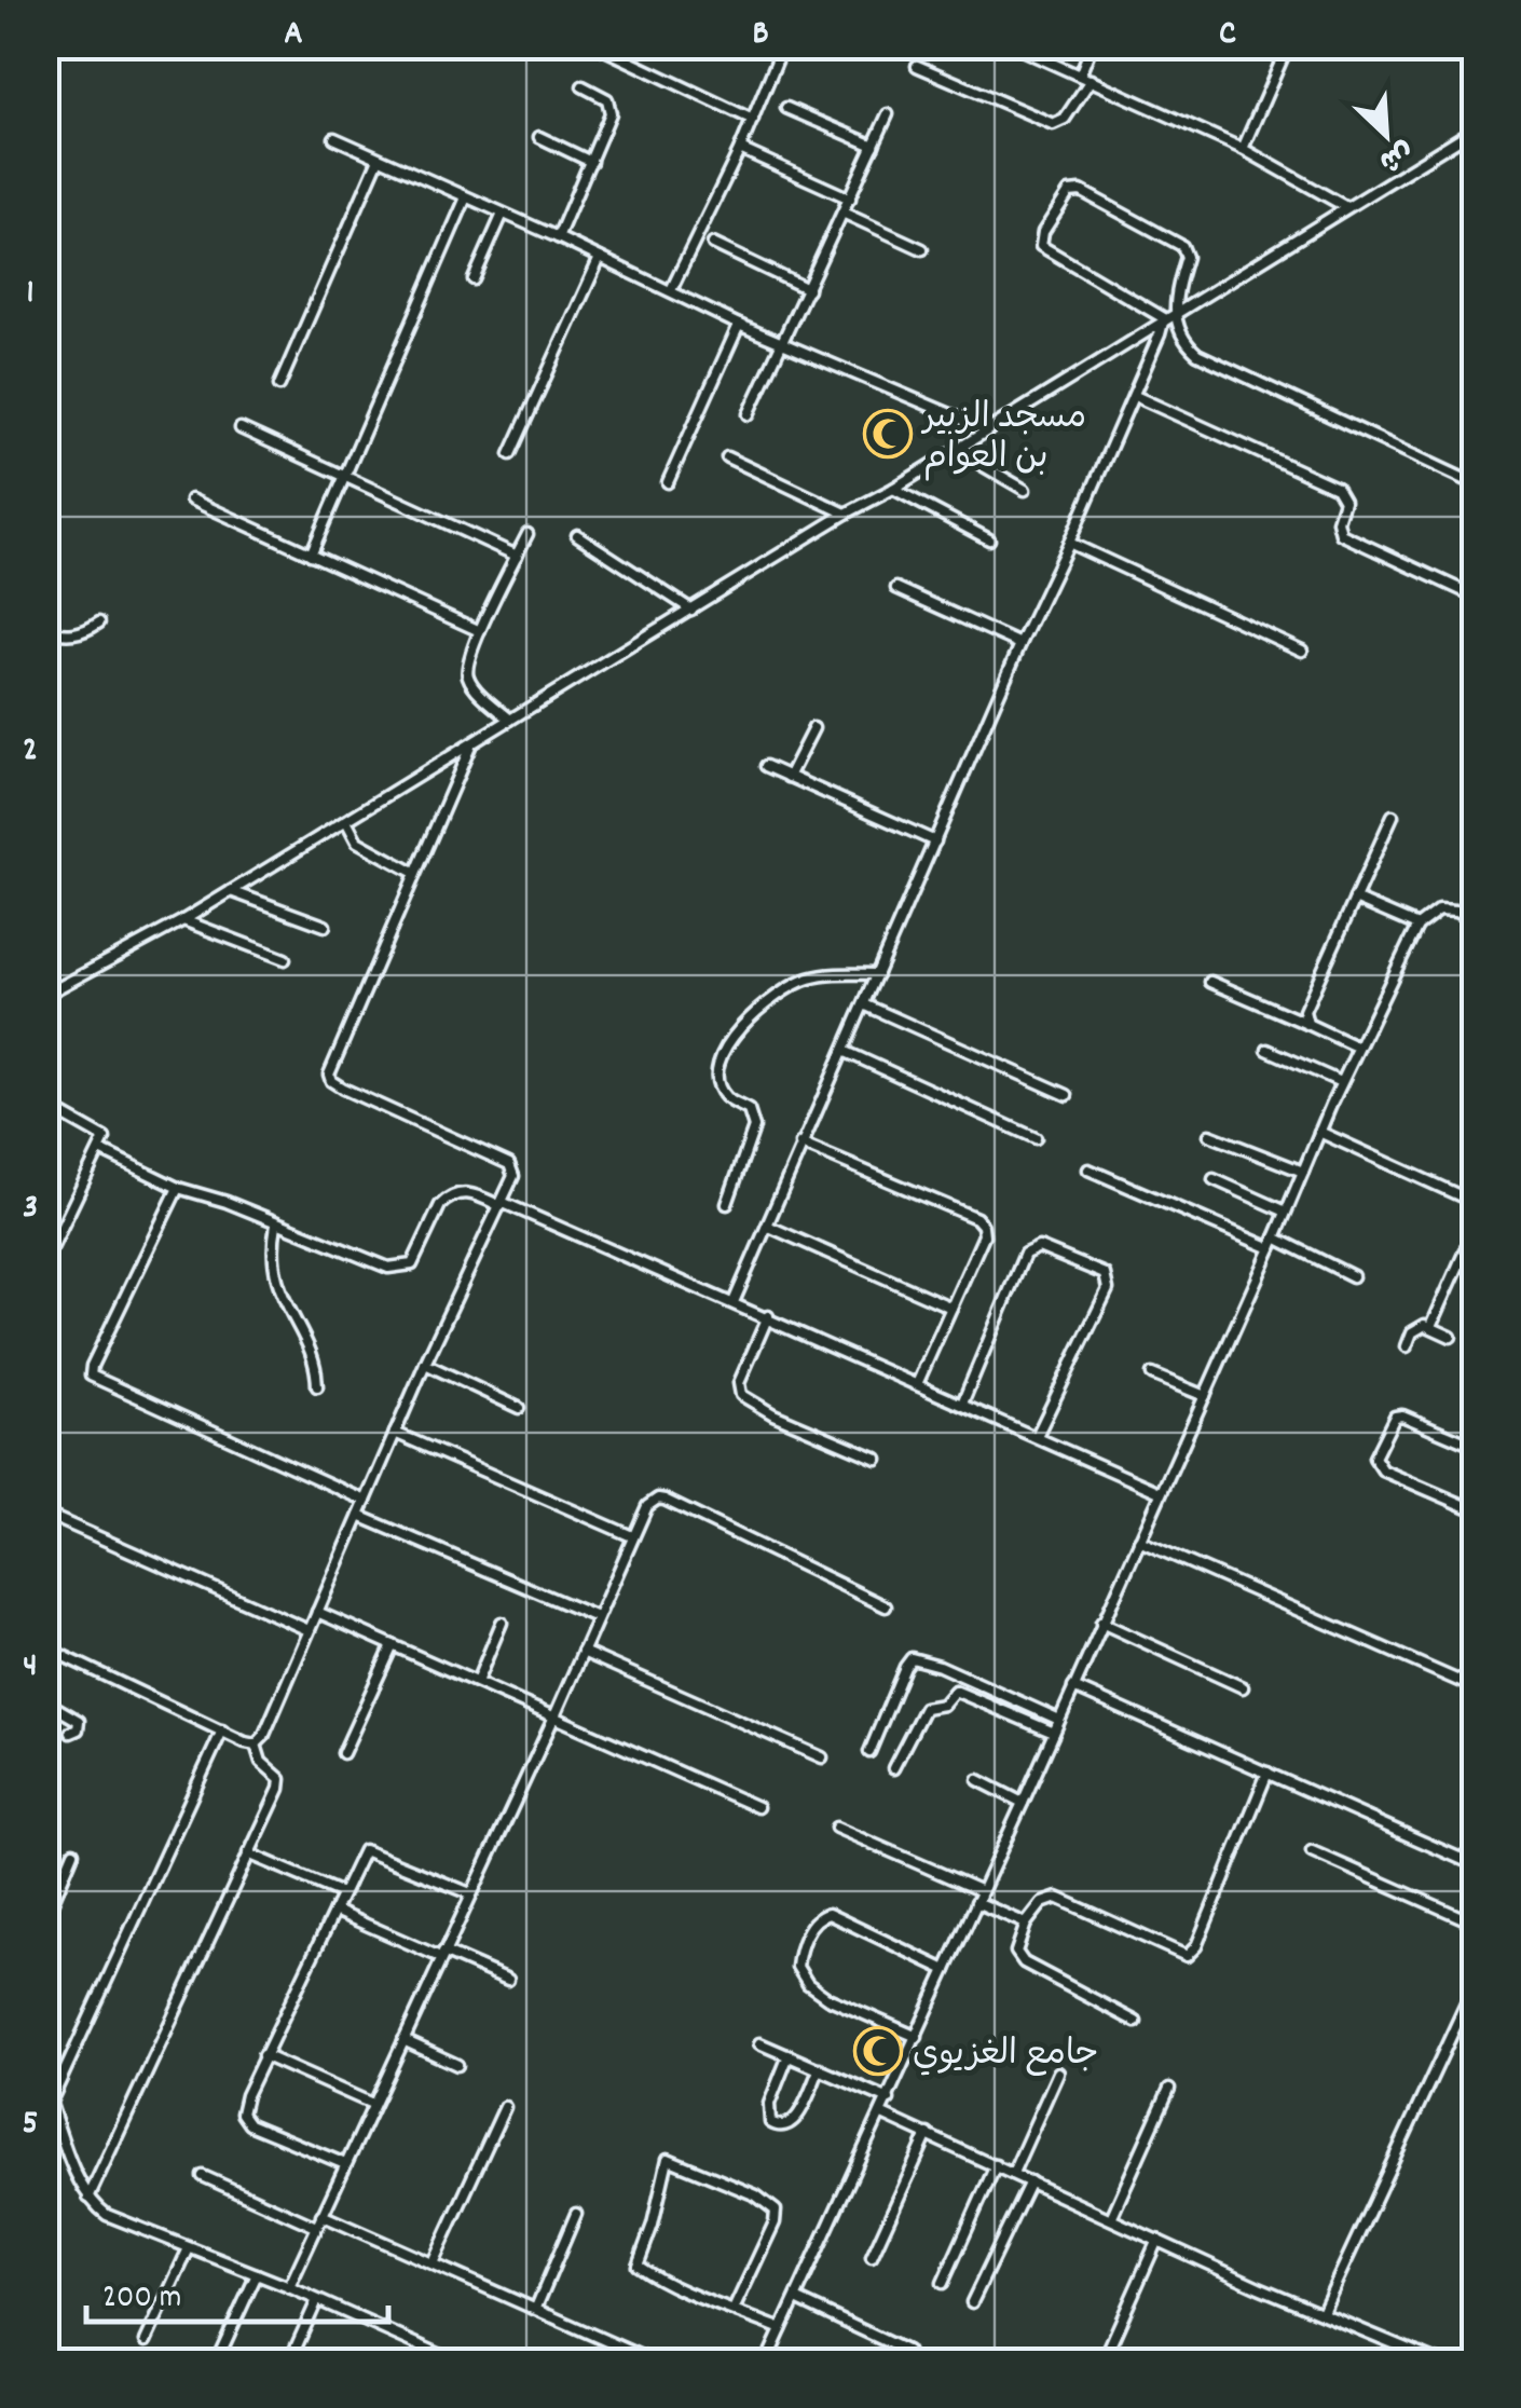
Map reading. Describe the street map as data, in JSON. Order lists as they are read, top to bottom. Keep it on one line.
{"places":{"mosque":["مسجد الزبير بن العوام","جامع الغزيوي"]},"scale_bar":"200 m","north":"bottom right","grid":{"columns":["A","B","C"],"rows":["1","2","3","4","5"]}}
